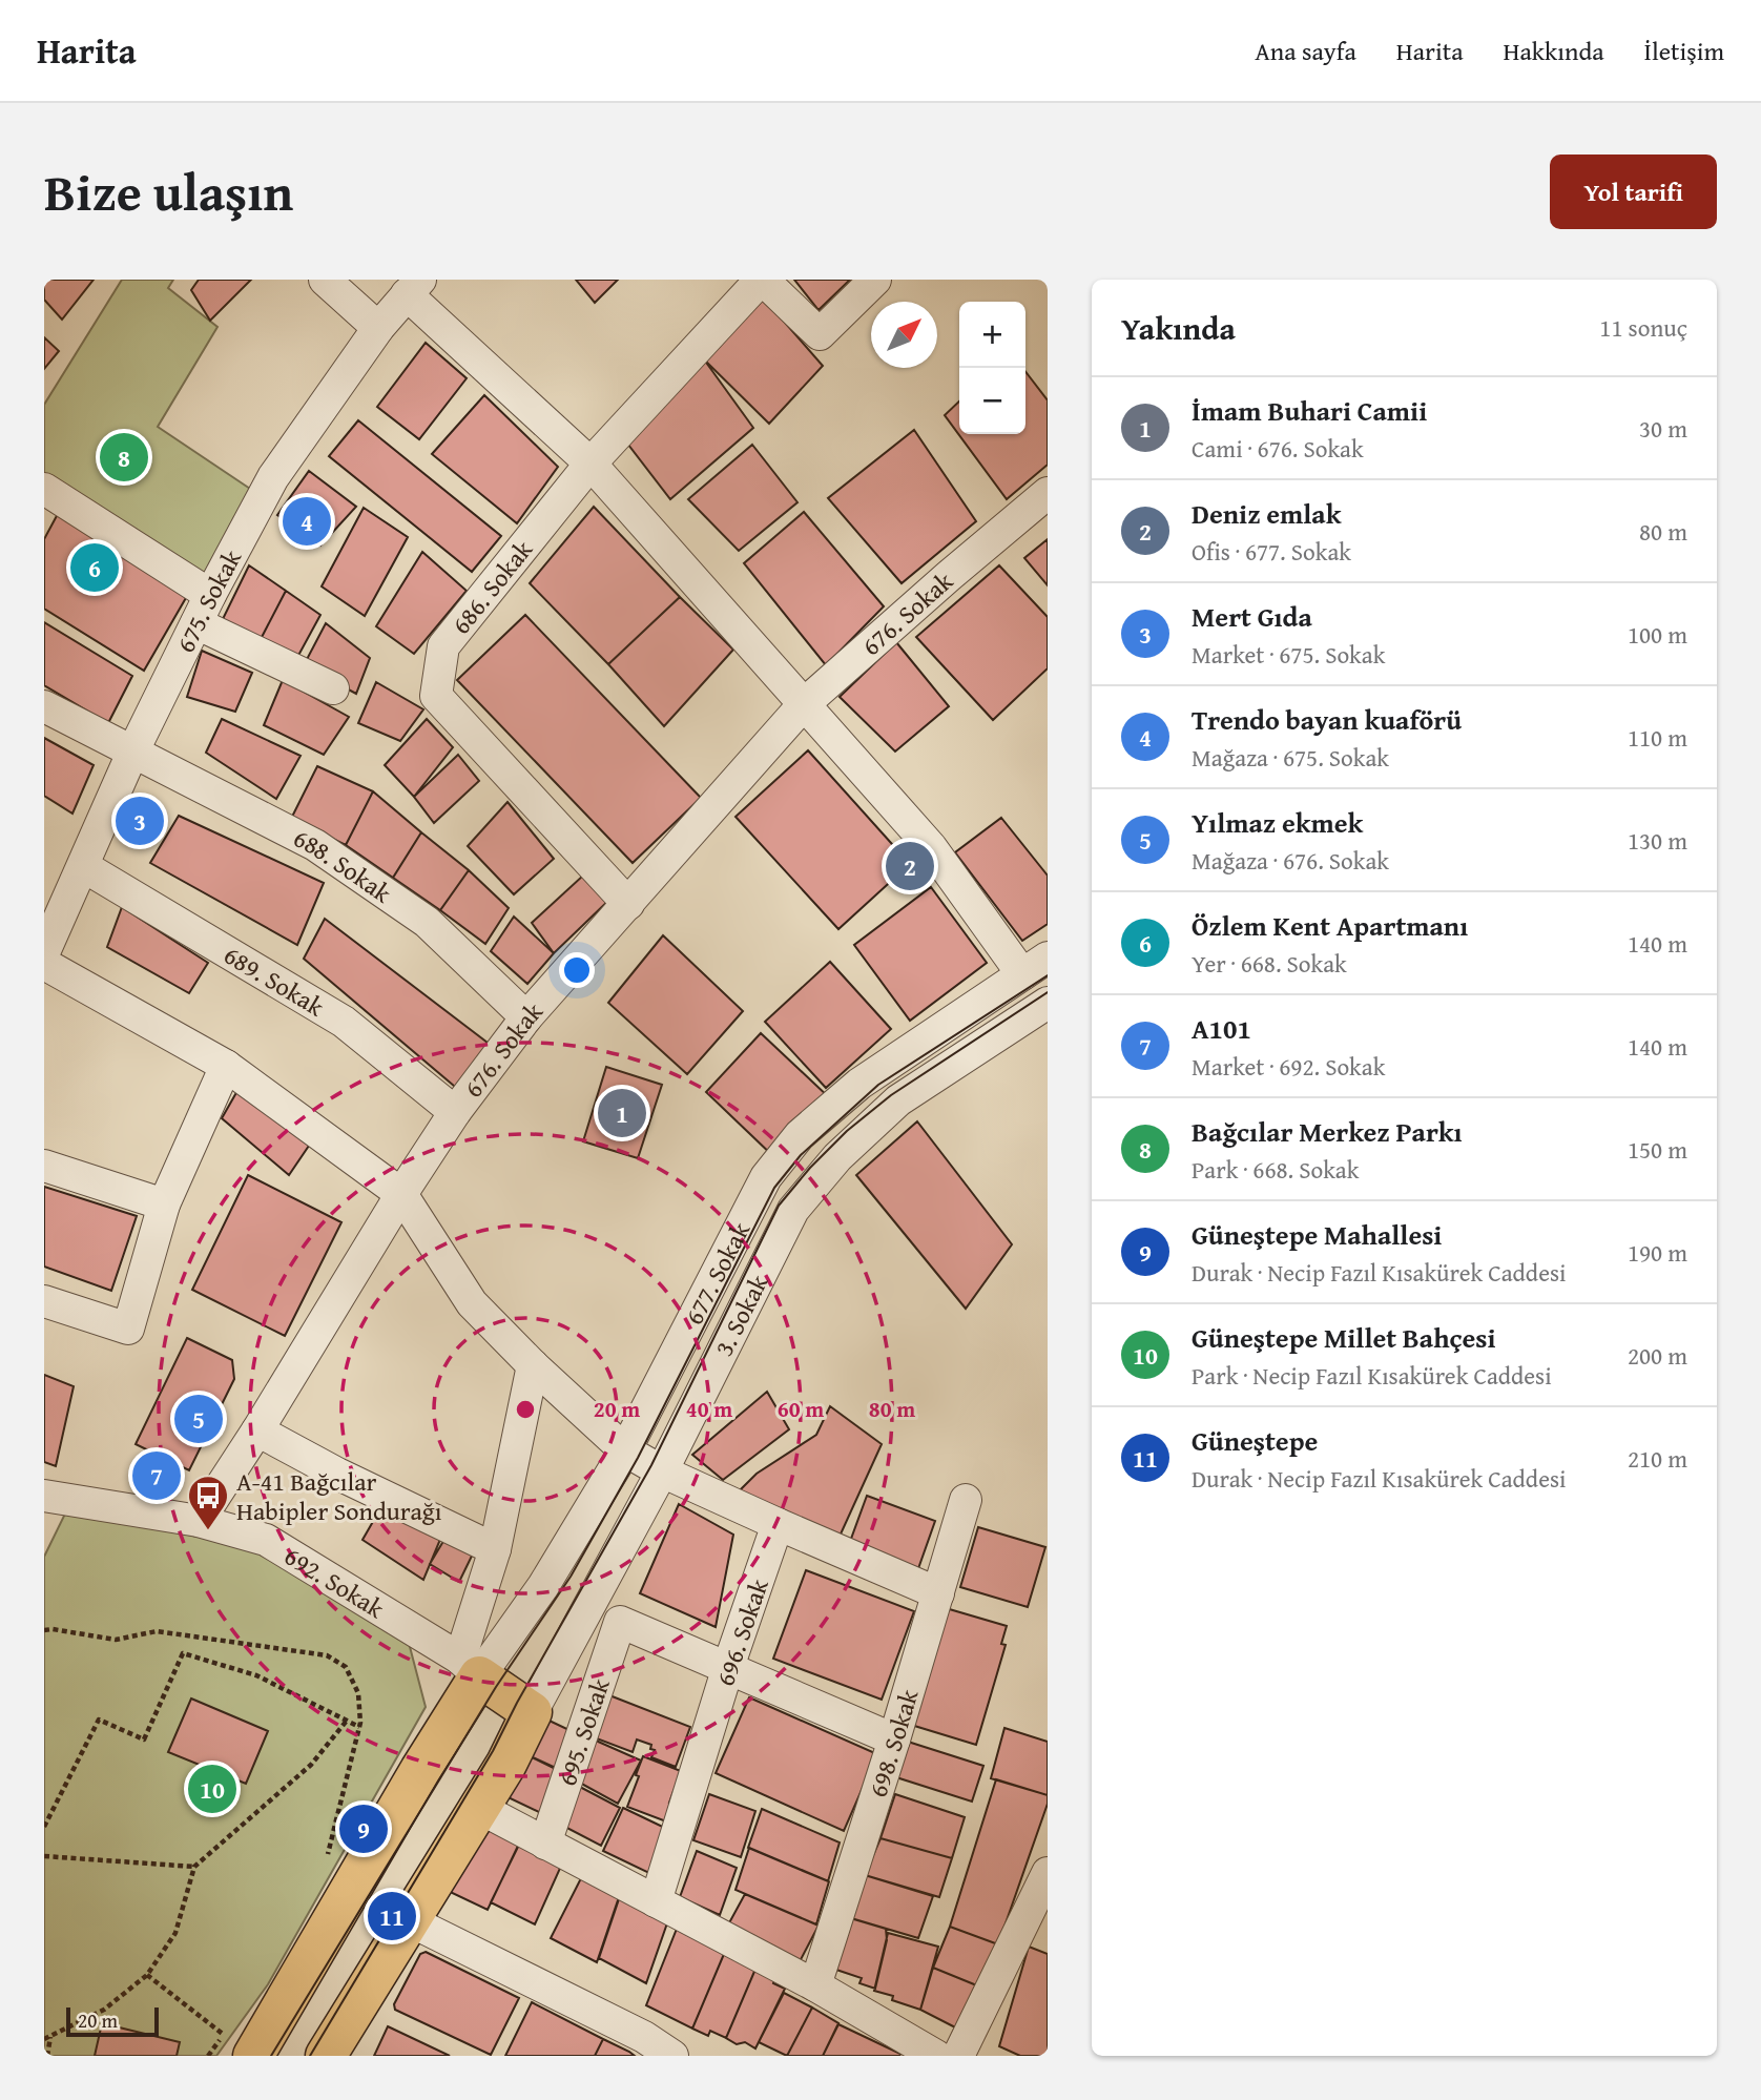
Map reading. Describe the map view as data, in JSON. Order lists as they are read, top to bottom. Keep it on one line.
{"streets":{"street":["686. Sokak","675. Sokak","676. Sokak","688. Sokak","689. Sokak","677. Sokak","3. Sokak","692. Sokak","696. Sokak","695. Sokak","698. Sokak"]},"crossings":[["686. Sokak","676. Sokak"],["675. Sokak","688. Sokak"],["675. Sokak","689. Sokak"],["676. Sokak","688. Sokak"],["676. Sokak","689. Sokak"],["676. Sokak","692. Sokak"],["677. Sokak","692. Sokak"],["696. Sokak","695. Sokak"]],"places":{"bus stop":["A-41 Bağcılar Habipler Sondurağı"]},"scale_bar":"20 m","north":"top right","page":{"header":"Harita","nav":["Ana sayfa","Harita","Hakkında","İletişim"],"title":"Bize ulaşın","buttons":"Yol tarifi","heading":["Yakında","11 sonuç"],"map_buttons":["+","−"],"list":[{"mark":"1","name":"İmam Buhari Camii","note":"Cami · 676. Sokak","value":"30 m"},{"mark":"2","name":"Deniz emlak","note":"Ofis · 677. Sokak","value":"80 m"},{"mark":"3","name":"Mert Gıda","note":"Market · 675. Sokak","value":"100 m"},{"mark":"4","name":"Trendo bayan kuaförü","note":"Mağaza · 675. Sokak","value":"110 m"},{"mark":"5","name":"Yılmaz ekmek","note":"Mağaza · 676. Sokak","value":"130 m"},{"mark":"6","name":"Özlem Kent Apartmanı","note":"Yer · 668. Sokak","value":"140 m"},{"mark":"7","name":"A101","note":"Market · 692. Sokak","value":"140 m"},{"mark":"8","name":"Bağcılar Merkez Parkı","note":"Park · 668. Sokak","value":"150 m"},{"mark":"9","name":"Güneştepe Mahallesi","note":"Durak · Necip Fazıl Kısakürek Caddesi","value":"190 m"},{"mark":"10","name":"Güneştepe Millet Bahçesi","note":"Park · Necip Fazıl Kısakürek Caddesi","value":"200 m"},{"mark":"11","name":"Güneştepe","note":"Durak · Necip Fazıl Kısakürek Caddesi","value":"210 m"}],"pins":["8","4","6","3","2","1","5","7","10","9","11"],"scale":"20 m"},"rings":["20 m","40 m","60 m","80 m"]}
